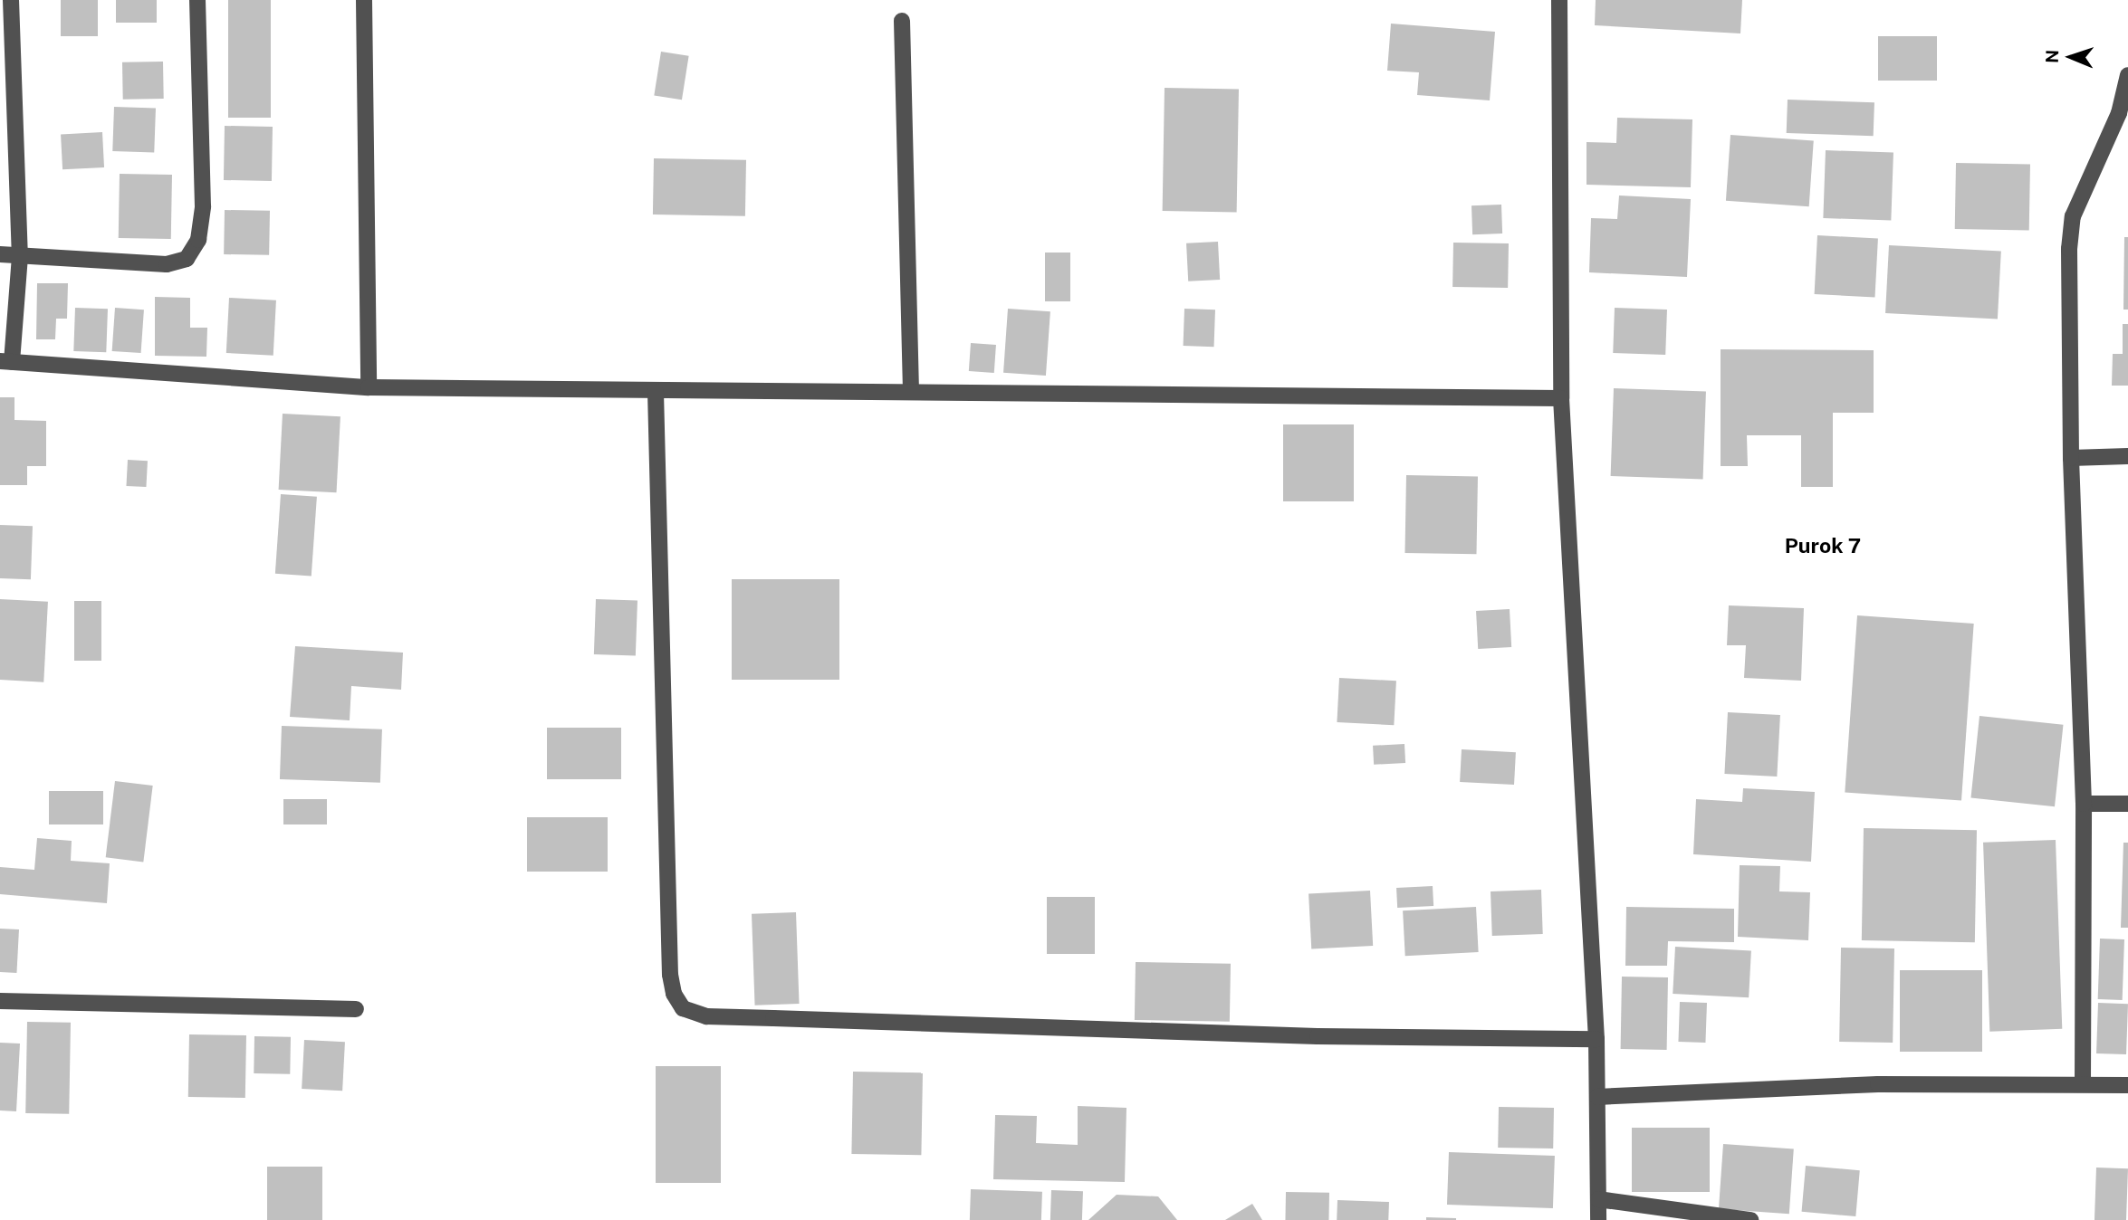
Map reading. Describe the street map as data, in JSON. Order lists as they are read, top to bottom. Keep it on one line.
{"districts":["Purok 7"],"north":"left"}
